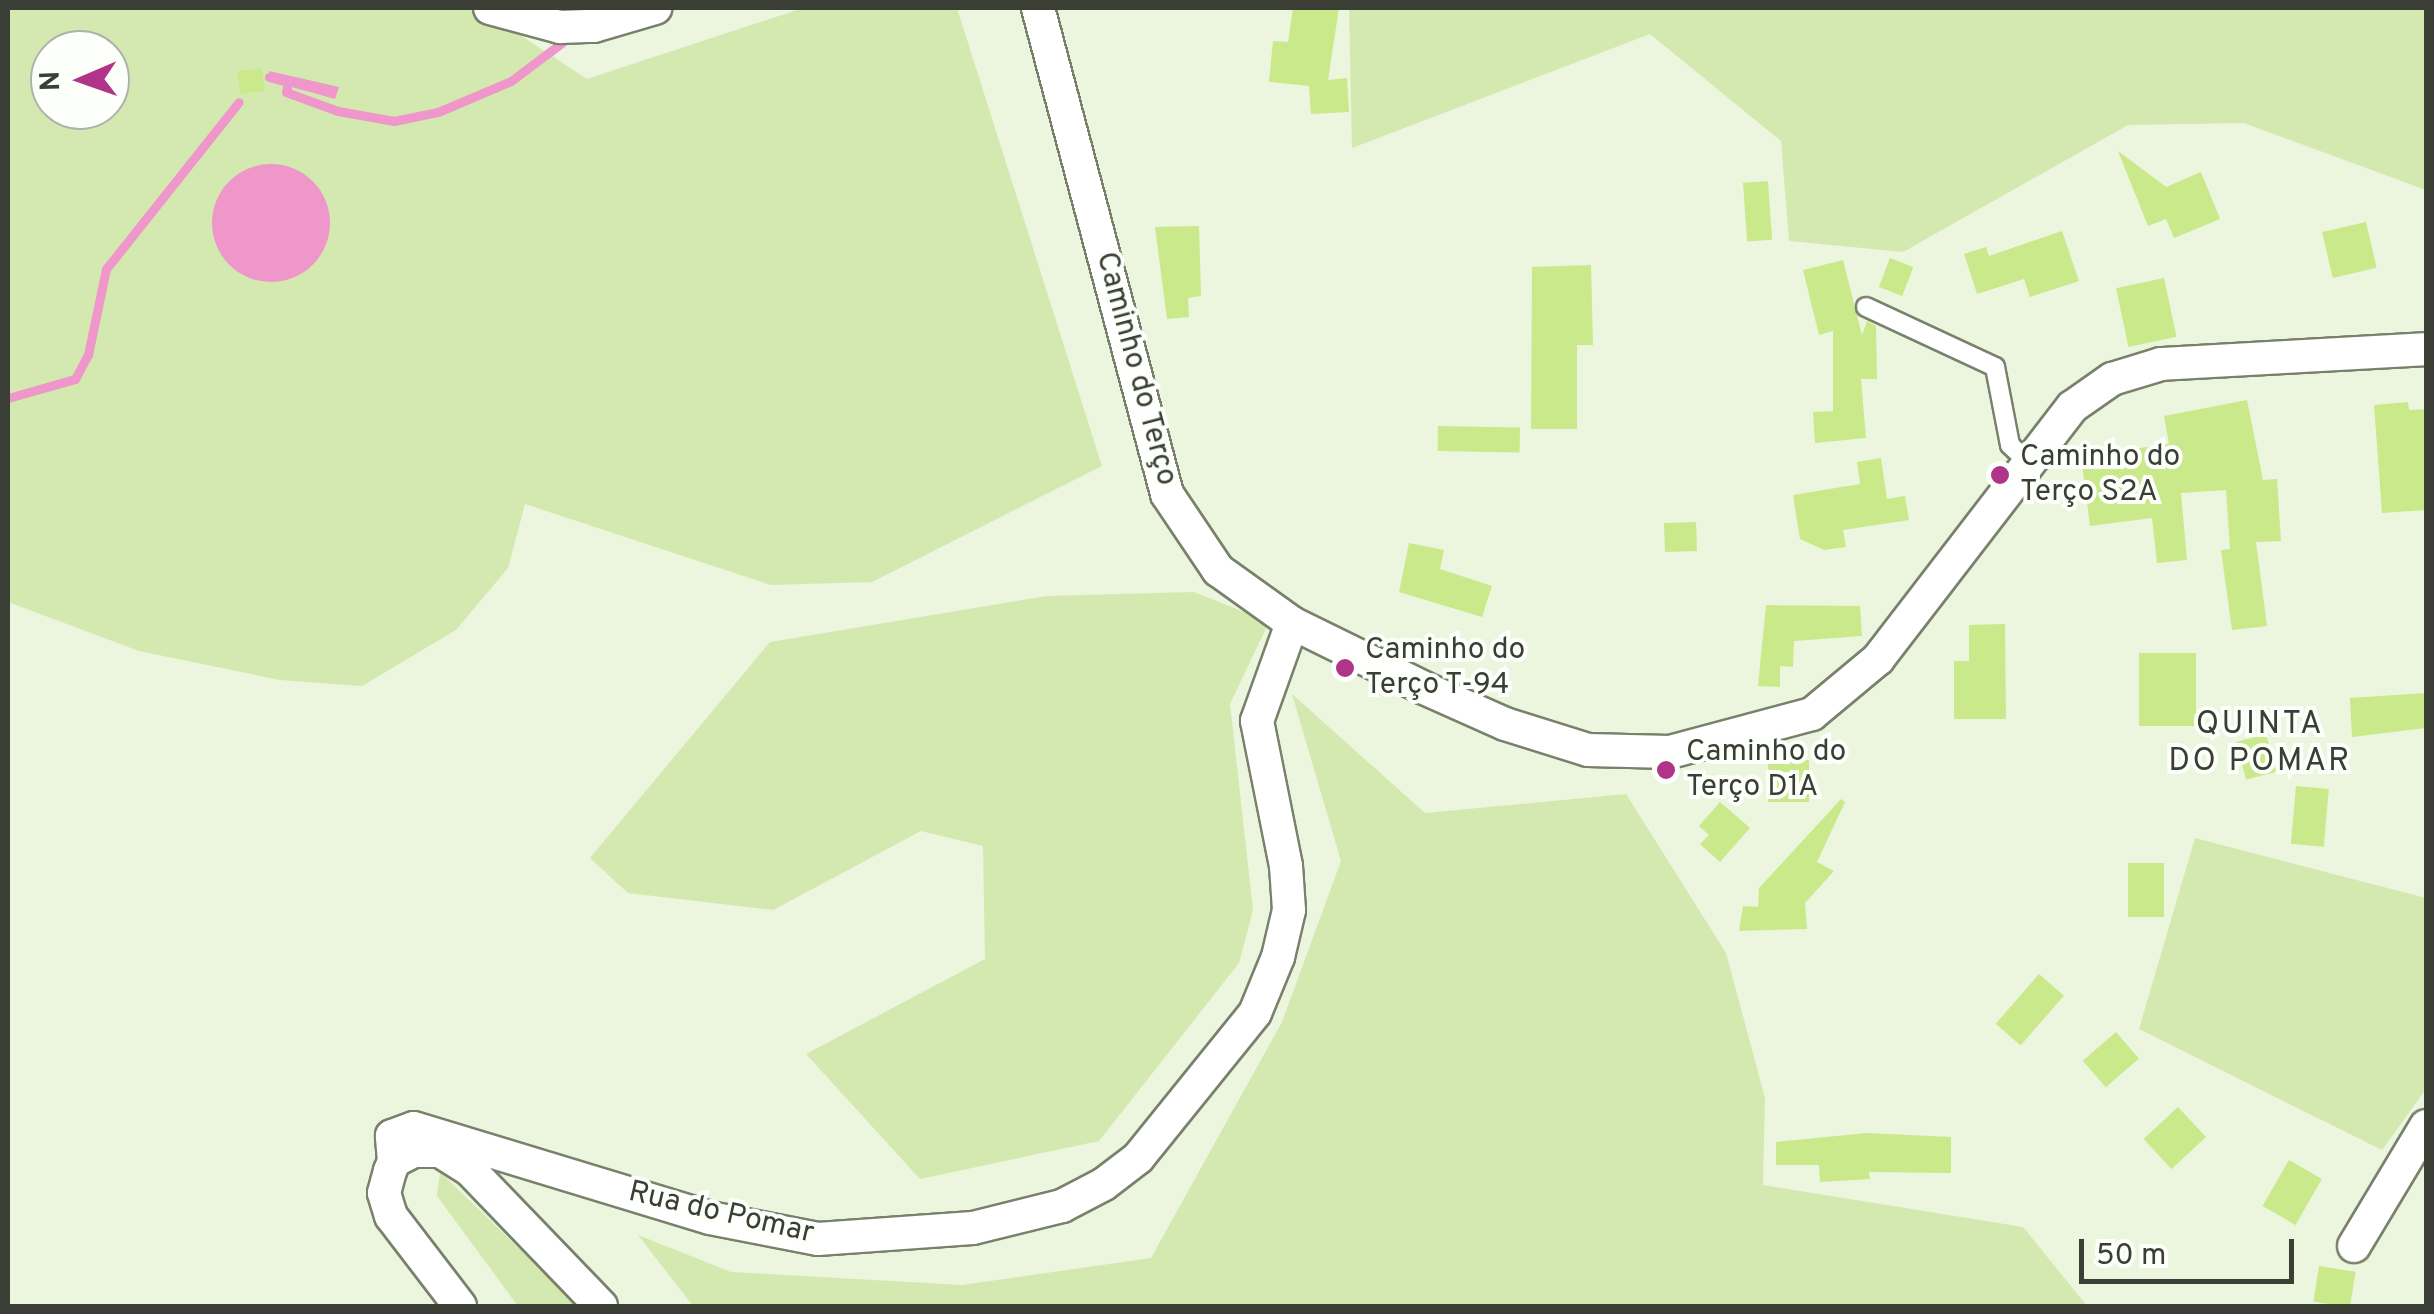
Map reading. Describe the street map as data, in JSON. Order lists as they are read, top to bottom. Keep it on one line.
{"streets":{"street":["Caminho do Terço","Rua do Pomar"]},"crossings":[["Caminho do Terço","Rua do Pomar"]],"districts":["QUINTA DO POMAR"],"places":["Caminho do Terço S2A","Caminho do Terço T-94","Caminho do Terço D1A"],"scale_bar":"50 m","north":"left"}
